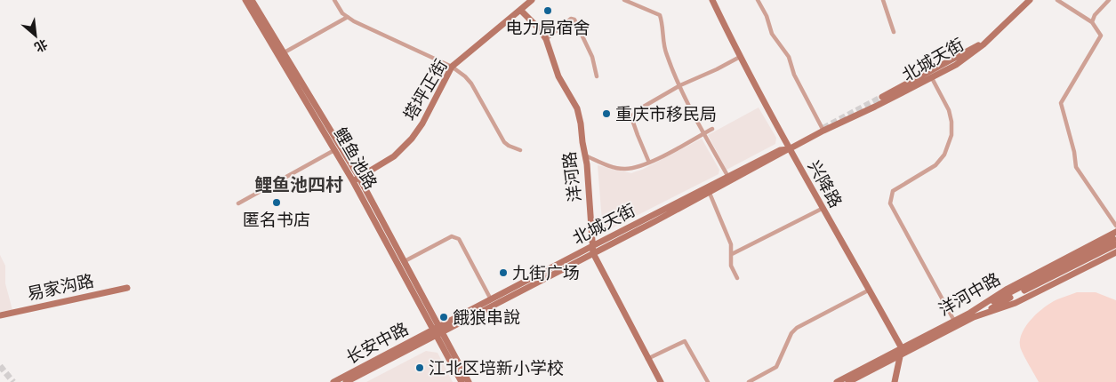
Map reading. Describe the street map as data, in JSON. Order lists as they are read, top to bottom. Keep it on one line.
{"streets":{"street":["北城天街","塔坪正街","鲤鱼池路","洋河路","兴降路","易家沟路","洋河中路","长安中路"]},"crossings":[["北城天街","鲤鱼池路"],["北城天街","洋河路"],["北城天街","兴降路"],["北城天街","长安中路"],["塔坪正街","鲤鱼池路"],["塔坪正街","洋河路"],["鲤鱼池路","长安中路"],["兴降路","洋河中路"]],"districts":["鲤鱼池四村"],"places":["电力局宿舍","重庆市移民局","匿名书店","九街广场","餓狼串說","江北区培新小学校"],"north":"bottom right"}
